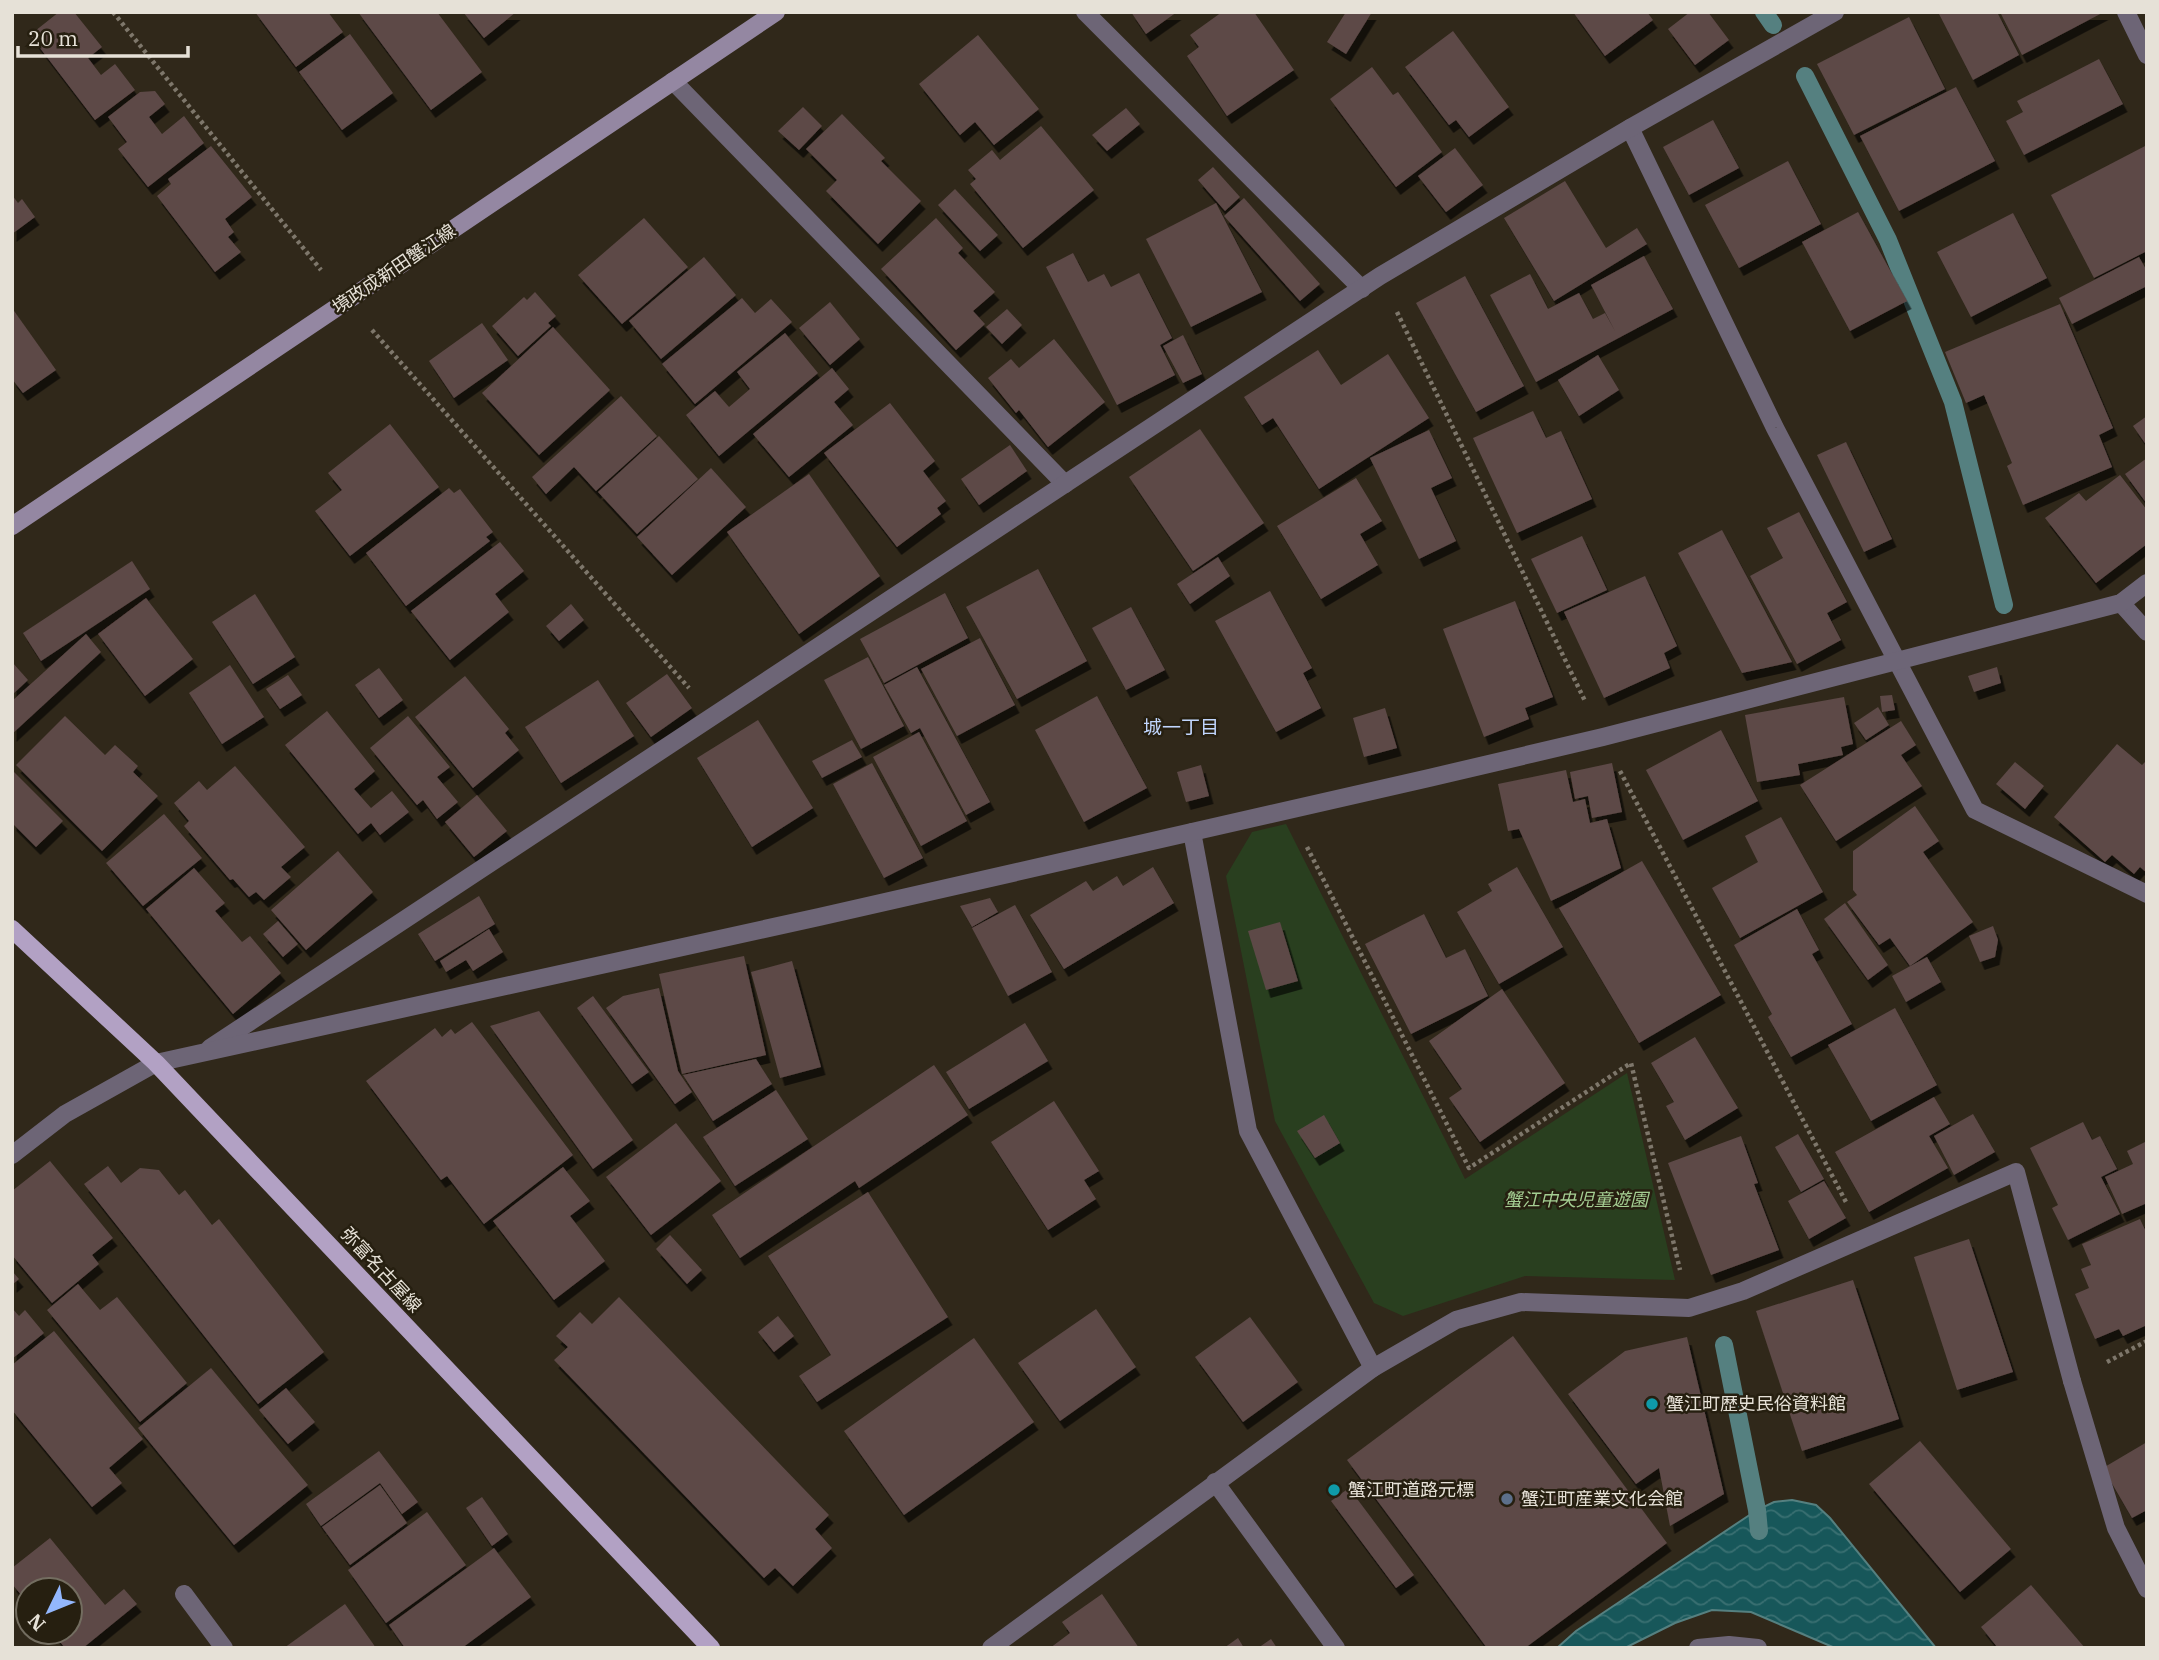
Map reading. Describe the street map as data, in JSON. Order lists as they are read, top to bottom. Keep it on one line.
{"streets":{"main road":["境政成新田蟹江線","弥富名古屋線"]},"districts":["城一丁目"],"parks":["蟹江中央児童遊園"],"places":["蟹江町歴史民俗資料館","蟹江町道路元標","蟹江町産業文化会館"],"scale_bar":"20 m","north":"bottom left"}
